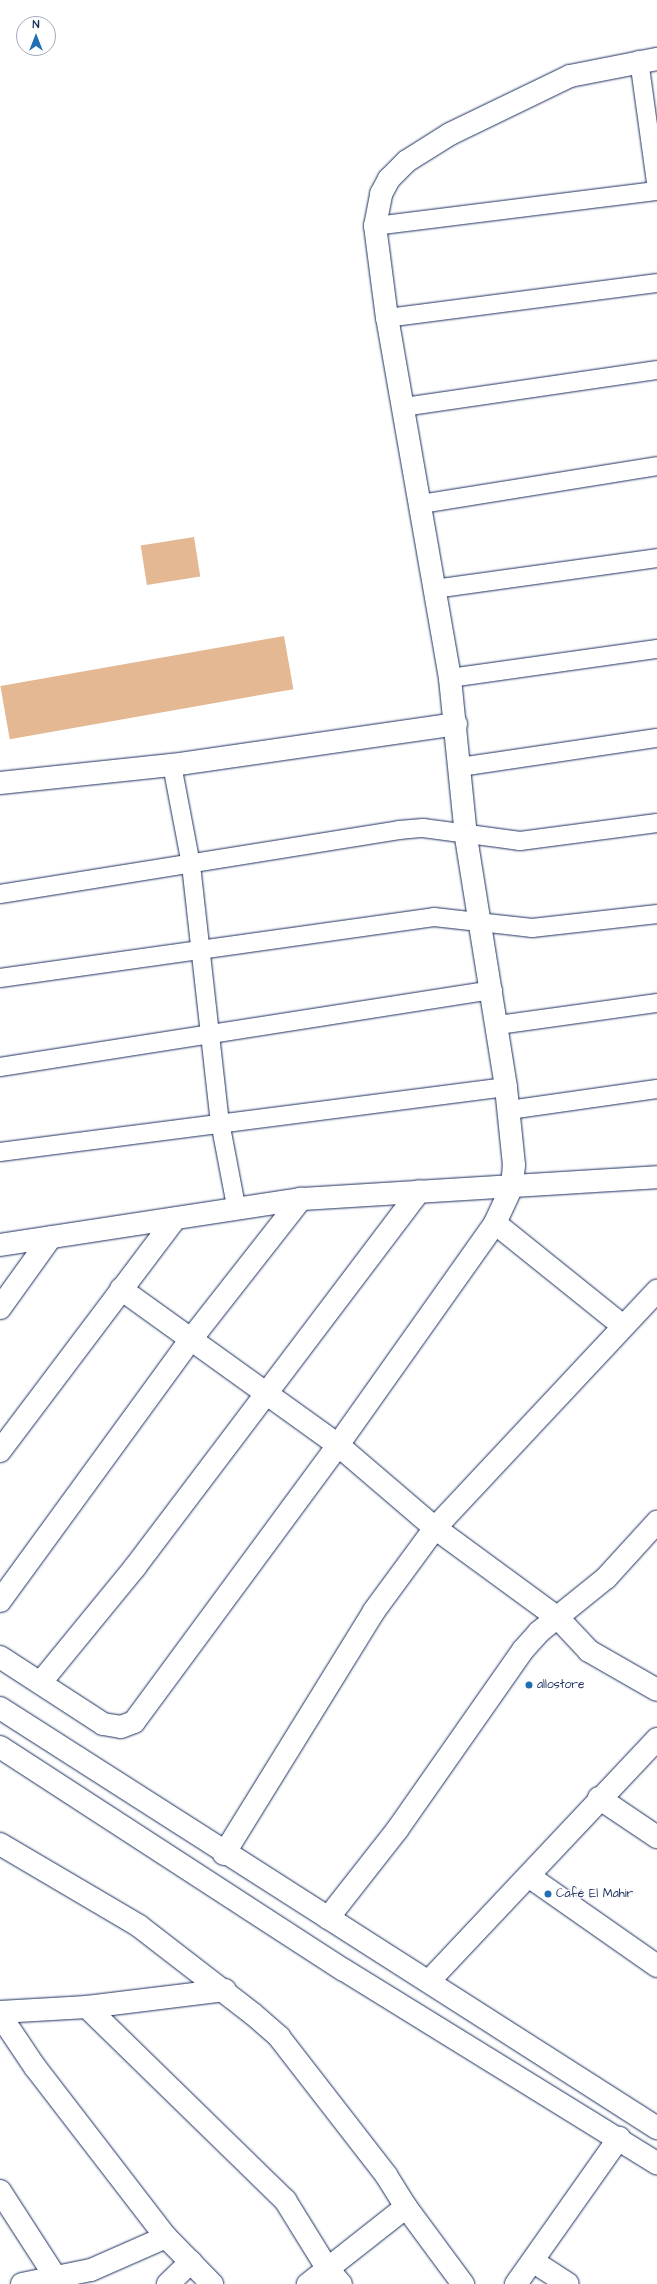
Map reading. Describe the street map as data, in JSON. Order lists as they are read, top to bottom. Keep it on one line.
{"places":["allostore","Café El Mahir"],"north":"top"}
